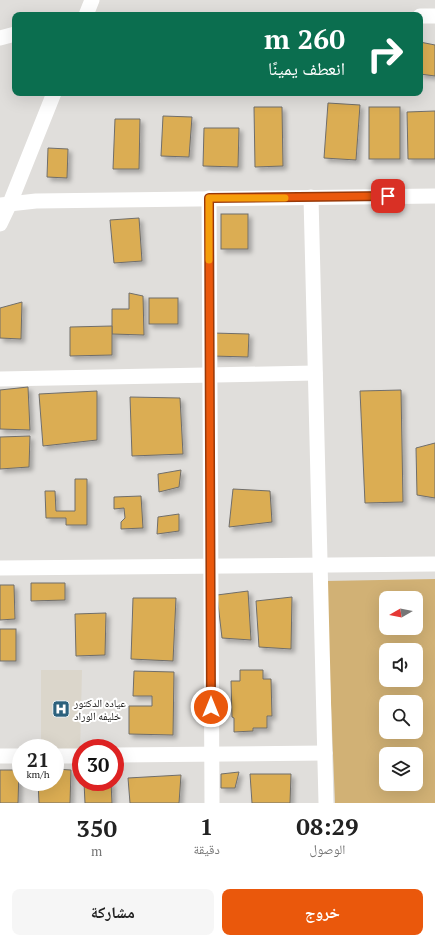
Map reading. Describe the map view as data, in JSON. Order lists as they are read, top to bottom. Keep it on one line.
{"places":{"hospital":["عياده الدكتور خليفه الوراد"]},"north":"left","page":{"turn":["260 m","انعطف يمينًا"],"speed":"21 km/h","limit":"30","eta":["08:29","الوصول","1","دقيقة","350","m"],"buttons":["خروج","مشاركة"]}}
